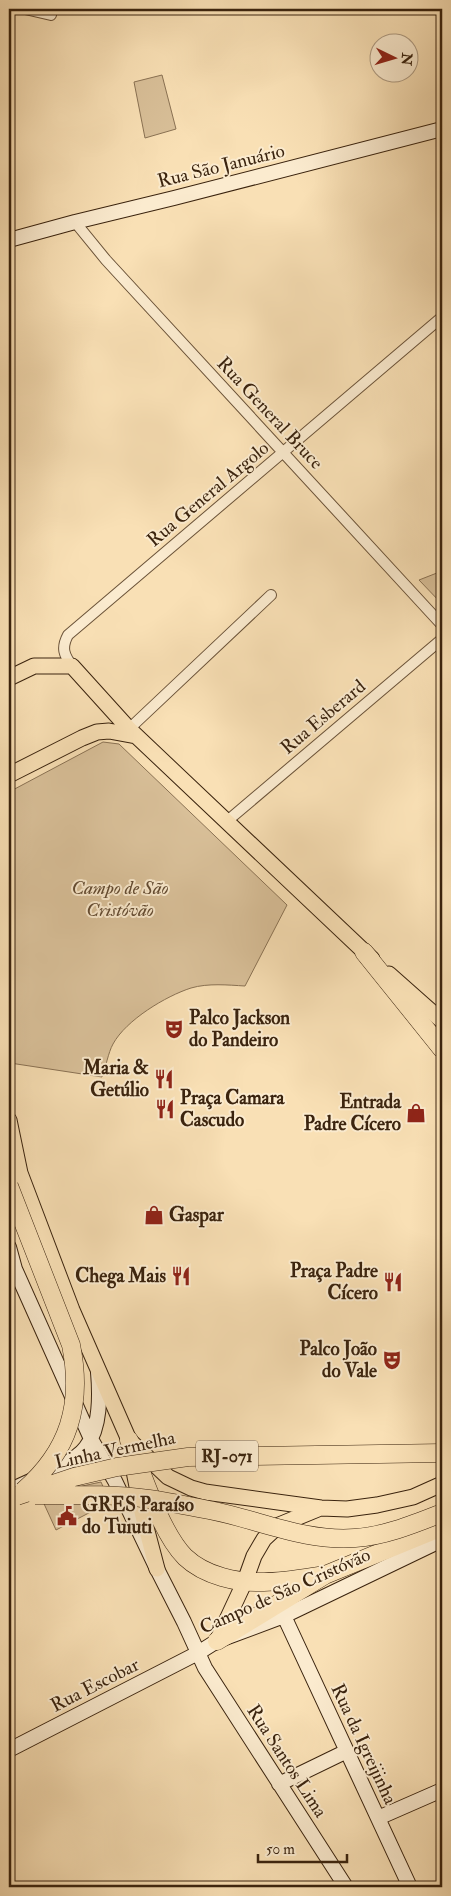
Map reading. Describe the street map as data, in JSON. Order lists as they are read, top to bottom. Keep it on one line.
{"streets":{"highway":["Linha Vermelha","RJ-071"],"street":["Rua São Januário","Rua General Bruce","Rua General Argolo","Rua Esberard","Campo de São Cristóvão","Rua Escobar","Rua da Igreijinha","Rua Santos Lima"]},"crossings":[["Rua São Januário","Rua General Bruce"],["Rua General Bruce","Rua General Argolo"],["Campo de São Cristóvão","Rua Escobar"],["Campo de São Cristóvão","Rua da Igreijinha"],["Campo de São Cristóvão","Rua Santos Lima"],["Rua Escobar","Rua Santos Lima"]],"parks":["Campo de São Cristóvão"],"places":{"theatre":["Palco Jackson do Pandeiro","Palco João do Vale"],"restaurant":["Maria & Getúlio","Praça Camara Cascudo","Chega Mais","Praça Padre Cícero"],"shop":["Entrada Padre Cícero","Gaspar"],"public building":["GRES Paraíso do Tuiuti"]},"scale_bar":"50 m","north":"right"}
